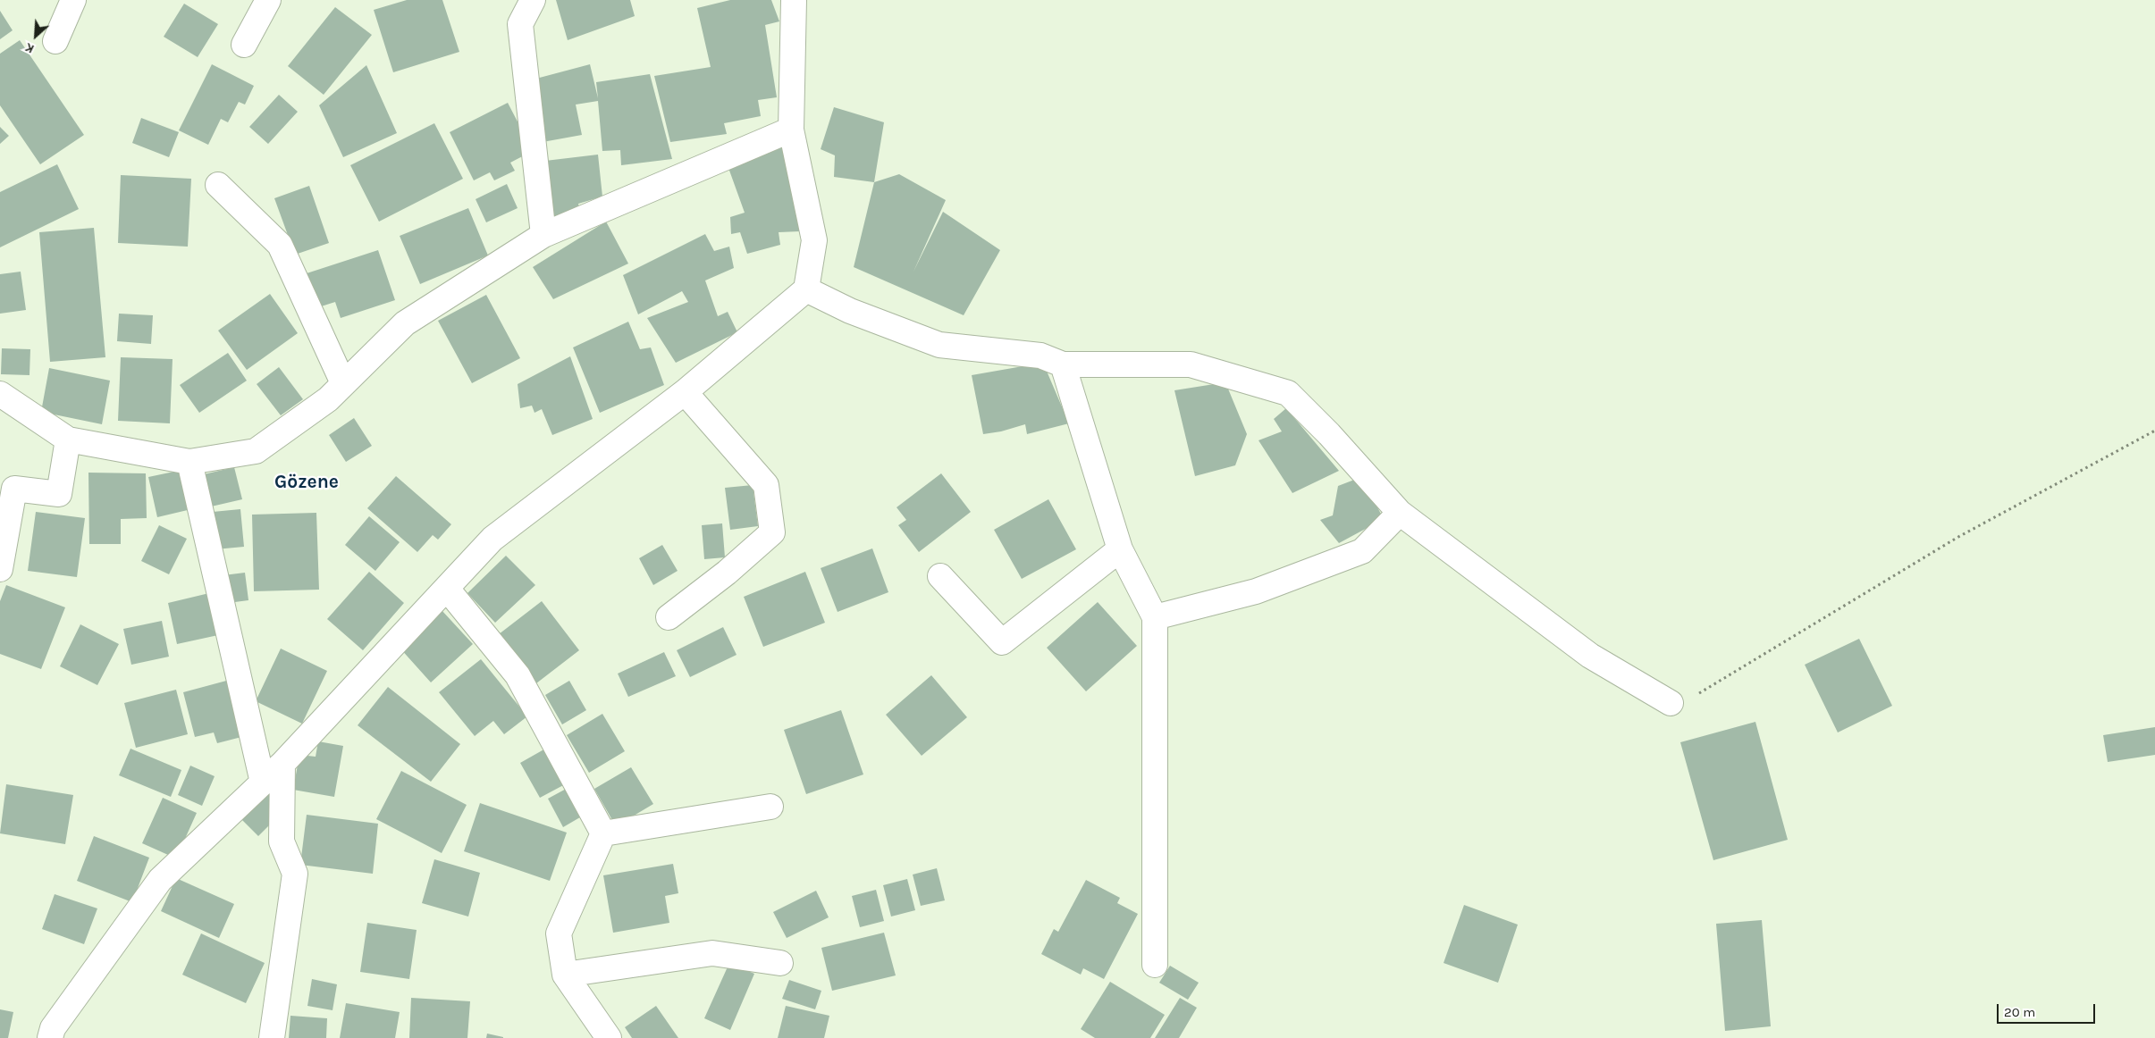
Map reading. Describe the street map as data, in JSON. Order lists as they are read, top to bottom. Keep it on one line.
{"districts":["Gözene"],"scale_bar":"20 m","north":"bottom left"}
